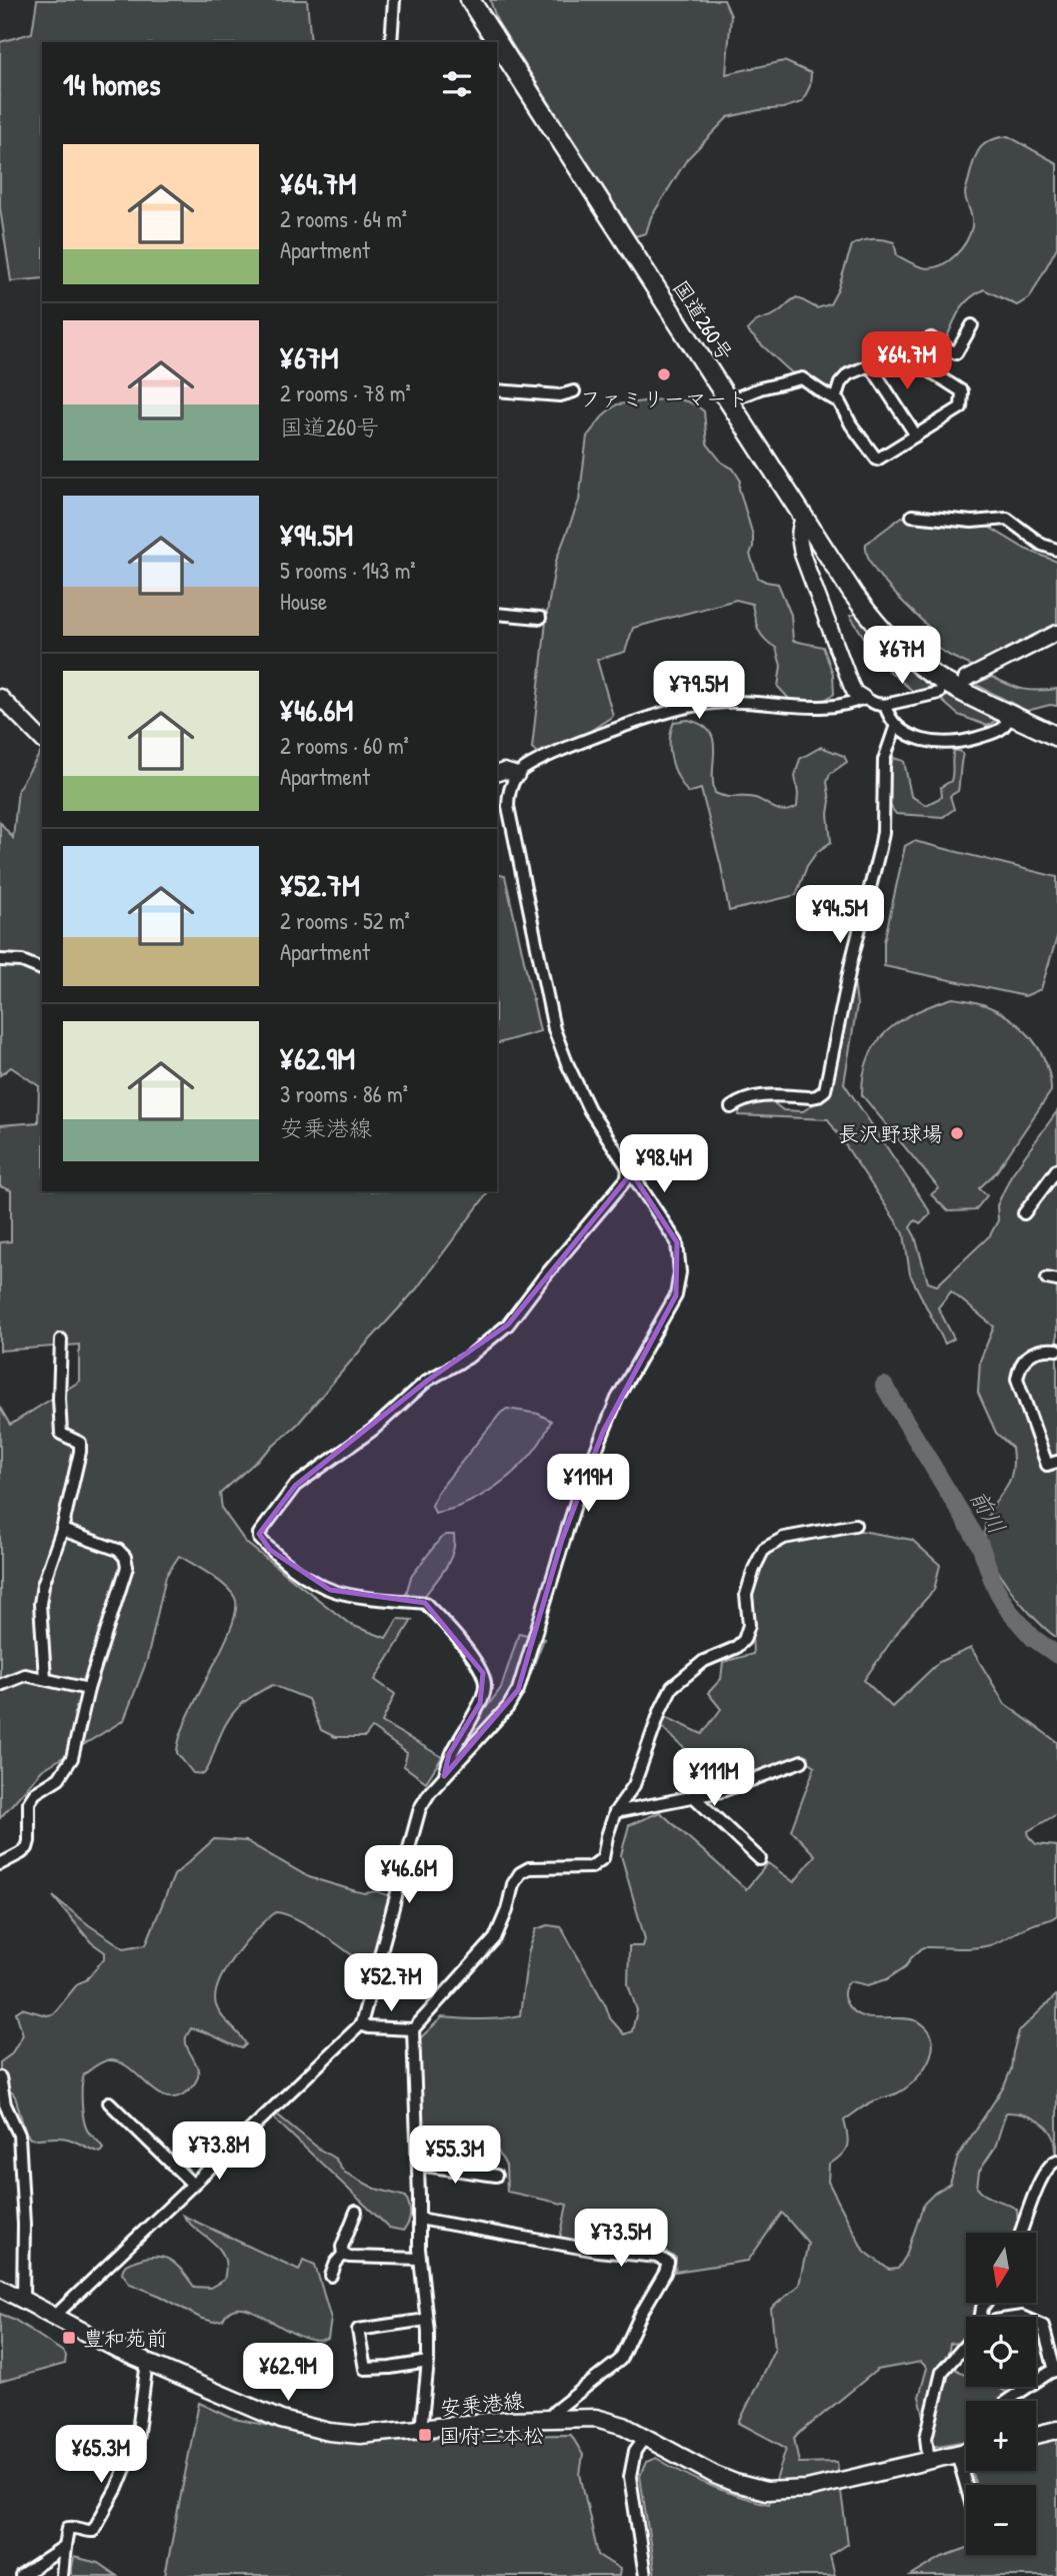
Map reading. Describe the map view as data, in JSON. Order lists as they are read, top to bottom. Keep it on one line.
{"streets":{"highway":["国道260号"],"main road":["安乗港線"]},"water":["前川"],"places":{"other":["ファミリーマート","長沢野球場"],"transit":["豊和苑前","国府三本松"]},"north":"bottom","page":{"heading":"14 homes","list":[{"name":"¥64.7M","note":"2 rooms · 64 m² · Apartment"},{"name":"¥67M","note":"2 rooms · 78 m² · 国道260号"},{"name":"¥94.5M","note":"5 rooms · 143 m² · House"},{"name":"¥46.6M","note":"2 rooms · 60 m² · Apartment"},{"name":"¥52.7M","note":"2 rooms · 52 m² · Apartment"},{"name":"¥62.9M","note":"3 rooms · 86 m² · 安乗港線"}],"price":["¥64.7M","¥67M","¥79.5M","¥94.5M","¥98.4M","¥119M","¥111M","¥46.6M","¥52.7M","¥73.8M","¥55.3M","¥73.5M","¥62.9M","¥65.3M"],"map_buttons":["+","−"]}}
